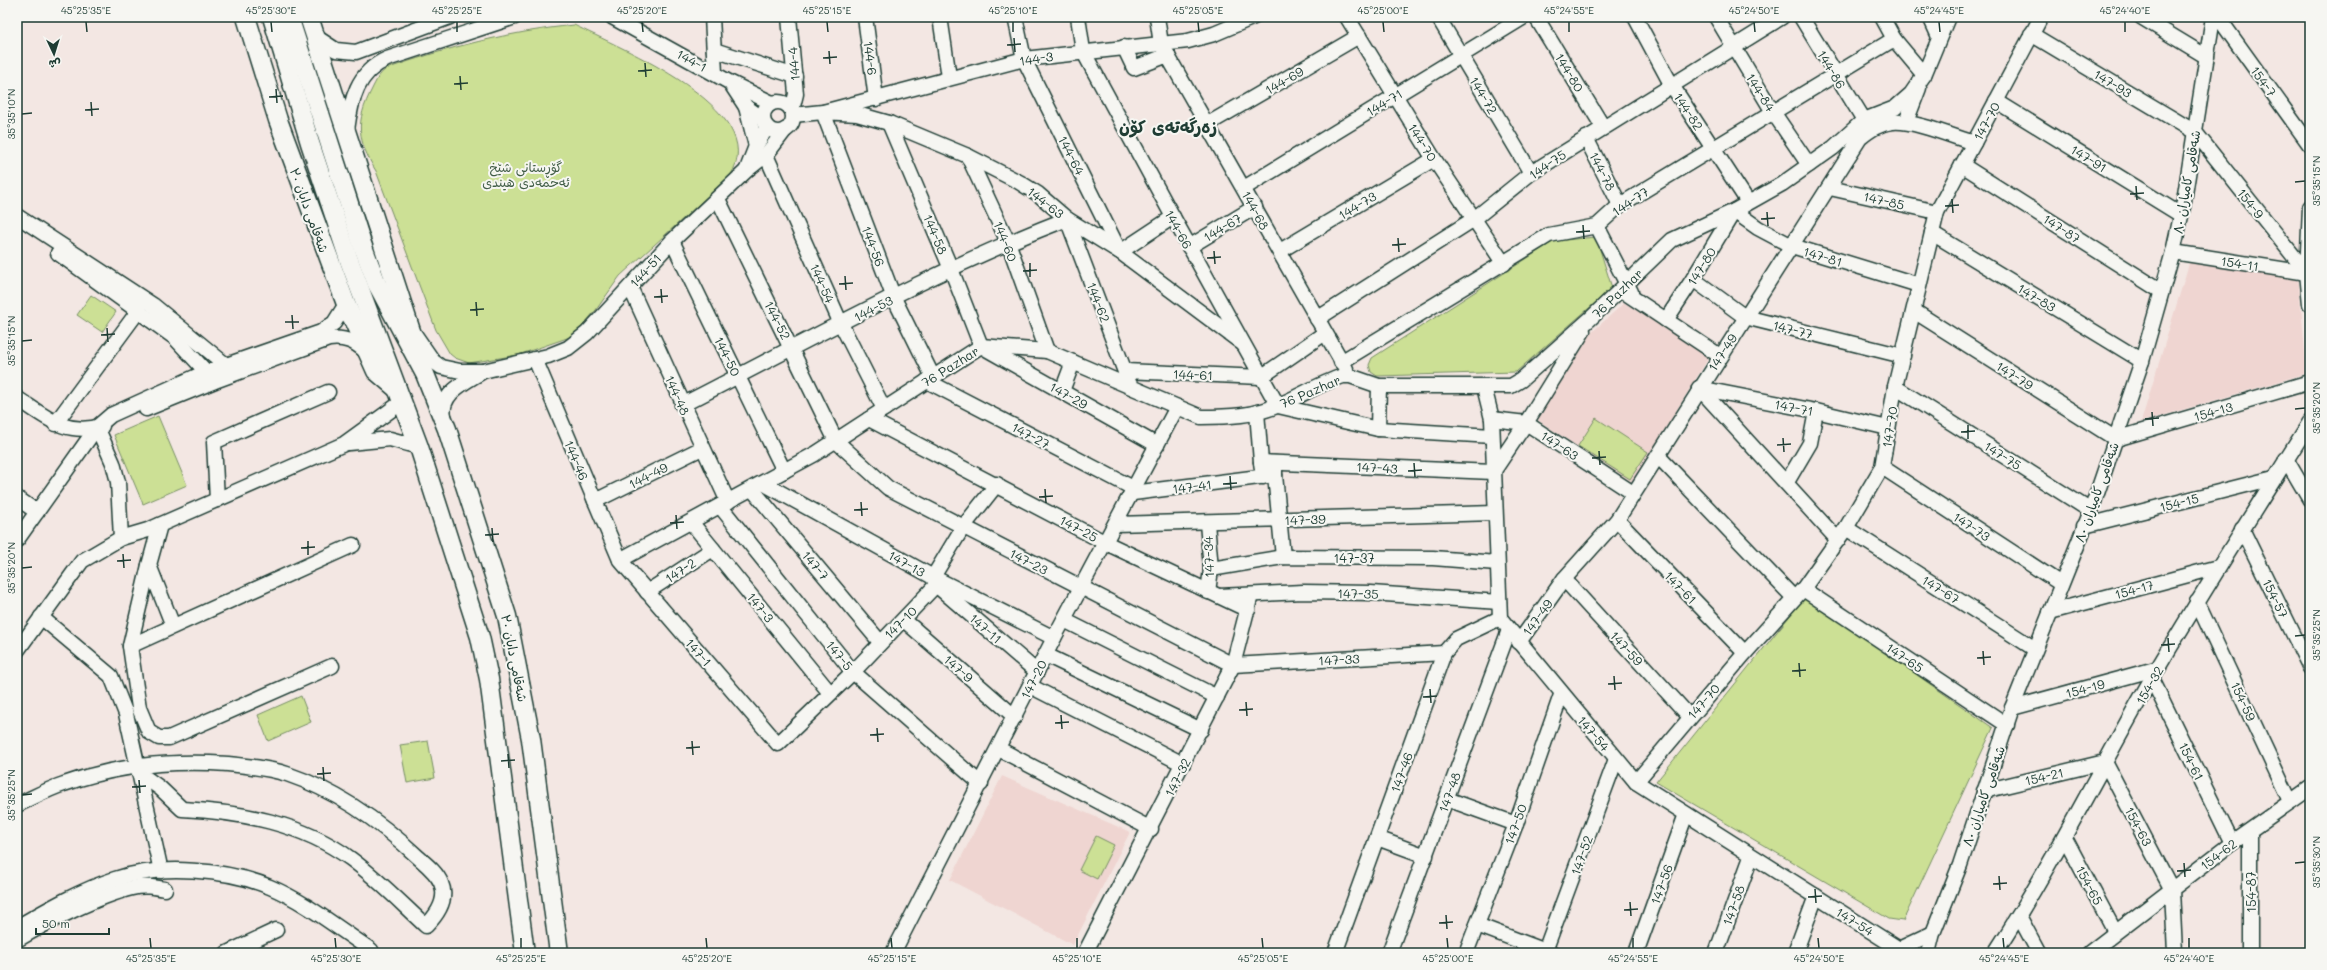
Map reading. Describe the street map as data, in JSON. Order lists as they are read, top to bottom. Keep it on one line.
{"streets":{"main road":["شەقامی دابان ٣٠"],"street":["144-6","144-3","144-1","144-4","144-86","144-80","144-69","154-7","147-93","144-84","144-72","144-71","144-82","147-70","144-70","144-64","147-91","144-75","144-78","شەقامی کامیاران ٨٠","147-85","144-77","144-63","154-9","144-73","144-68","144-67","147-87","144-66","144-58","144-60","144-56","147-81","154-11","147-80","144-51","144-54","76 Pazhar","147-83","144-62","144-53","144-52","147-77","147-49","144-50","144-61","147-79","144-48","147-29","147-71","154-13","147-27","147-63","147-75","144-46","147-43","144-49","147-41","154-15","147-39","147-73","147-25","147-34","147-37","147-23","147-13","147-7","147-2","147-61","147-67","154-17","147-35","154-57","147-3","147-10","147-11","147-59","147-1","147-5","147-65","147-33","147-9","147-20","154-32","154-19","154-59","147-54","154-61","147-46","154-21","147-32","147-48","147-50","154-63","154-62","147-52","147-56","154-65","154-87","147-58"]},"crossings":[["144-6","144-3"],["144-3","144-1"],["144-3","144-4"],["144-3","144-64"],["144-3","144-63"],["144-3","144-68"],["144-3","144-66"],["144-3","144-56"],["144-1","144-4"],["144-86","144-77"],["144-86","76 Pazhar"],["144-80","144-75"],["144-69","144-70"],["144-69","144-68"],["147-93","147-70"],["147-93","شەقامی کامیاران ٨٠"],["147-93","154-9"],["144-84","144-75"],["144-84","144-77"],["144-84","76 Pazhar"],["144-72","144-71"],["144-72","144-75"],["144-71","144-70"],["144-71","144-68"],["144-82","144-75"],["144-82","144-77"],["144-82","76 Pazhar"],["147-70","147-91"],["147-70","147-85"],["147-70","147-87"],["147-70","147-81"],["147-70","147-83"],["147-70","147-77"],["147-70","147-79"],["147-70","147-71"],["147-70","147-75"],["147-70","147-73"],["147-70","147-61"],["147-70","147-67"],["147-70","147-59"],["147-70","147-65"],["147-70","147-54"],["144-70","144-75"],["144-70","144-73"],["144-64","144-63"],["147-91","شەقامی کامیاران ٨٠"],["144-75","144-78"],["144-75","144-68"],["144-78","144-77"],["شەقامی کامیاران ٨٠","154-9"],["شەقامی کامیاران ٨٠","147-87"],["شەقامی کامیاران ٨٠","154-11"],["شەقامی کامیاران ٨٠","147-83"],["شەقامی کامیاران ٨٠","147-79"],["شەقامی کامیاران ٨٠","154-13"],["شەقامی کامیاران ٨٠","147-75"],["شەقامی کامیاران ٨٠","154-15"],["شەقامی کامیاران ٨٠","147-73"],["شەقامی کامیاران ٨٠","147-67"],["شەقامی کامیاران ٨٠","154-17"],["شەقامی کامیاران ٨٠","147-65"],["شەقامی کامیاران ٨٠","154-19"],["شەقامی کامیاران ٨٠","154-21"],["147-85","147-49"],["144-63","144-66"],["144-63","144-58"],["144-63","144-60"],["144-63","144-56"],["144-63","144-62"],["144-63","144-53"],["154-9","154-11"],["144-73","144-68"],["144-68","144-67"],["144-68","76 Pazhar"],["144-67","144-66"],["144-66","76 Pazhar"],["144-66","144-61"],["144-58","76 Pazhar"],["144-58","144-53"],["144-58","147-29"],["144-60","76 Pazhar"],["144-60","144-53"],["144-56","76 Pazhar"],["144-56","144-53"],["144-56","147-27"],["147-81","147-80"],["147-81","76 Pazhar"],["147-81","147-49"],["147-80","76 Pazhar"],["147-80","147-77"],["144-51","144-54"],["144-51","144-52"],["144-51","144-50"],["144-51","144-48"],["144-51","144-46"],["144-54","76 Pazhar"],["144-54","144-53"],["76 Pazhar","144-62"],["76 Pazhar","144-52"],["76 Pazhar","144-50"],["76 Pazhar","144-48"],["76 Pazhar","147-29"],["76 Pazhar","147-27"],["76 Pazhar","144-46"],["76 Pazhar","147-25"],["76 Pazhar","147-23"],["76 Pazhar","147-13"],["76 Pazhar","147-7"],["76 Pazhar","147-3"],["76 Pazhar","147-1"],["76 Pazhar","147-5"],["76 Pazhar","147-20"],["144-62","144-53"],["144-62","144-61"],["144-53","144-52"],["144-53","144-50"],["144-53","144-48"],["144-52","147-23"],["147-77","147-49"],["147-49","147-71"],["147-49","147-63"],["147-49","147-61"],["147-49","147-67"],["147-49","147-59"],["147-49","147-65"],["147-49","147-54"],["147-79","154-13"],["144-48","144-49"],["144-48","147-5"],["147-29","147-20"],["147-71","147-67"],["147-27","147-41"],["147-27","147-20"],["144-46","144-49"],["144-46","147-1"],["147-43","147-41"],["147-41","147-20"],["154-15","154-32"],["147-39","147-34"],["147-39","147-20"],["147-25","147-34"],["147-25","147-35"],["147-25","147-10"],["147-25","147-20"],["147-25","147-32"],["147-34","147-37"],["147-34","147-35"],["147-23","147-10"],["147-23","147-33"],["147-23","147-20"],["147-23","147-32"],["147-13","147-7"],["147-13","147-10"],["147-13","147-11"],["147-13","147-20"],["147-7","147-10"],["147-2","147-3"],["147-2","147-1"],["154-17","154-32"],["147-35","147-32"],["154-57","154-32"],["147-3","147-10"],["147-10","147-11"],["147-10","147-1"],["147-10","147-5"],["147-10","147-9"],["147-11","147-20"],["147-5","147-20"],["147-33","147-46"],["147-33","147-32"],["147-9","147-20"],["154-32","154-19"],["154-32","154-59"],["154-32","154-61"],["154-32","154-21"],["154-32","154-63"],["154-32","154-65"],["154-19","154-61"],["154-59","154-62"],["147-54","147-46"],["147-54","147-48"],["147-54","147-50"],["147-54","147-52"],["147-54","147-56"],["147-54","147-58"],["154-61","154-62"],["154-21","154-63"],["154-63","154-62"],["154-62","154-65"],["154-62","154-87"]],"districts":["زەرگەتەی کۆن"],"parks":["گۆڕستانی شێخ ئەحمەدی هیندی"],"scale_bar":"50 m","north":"bottom","coordinates":["45°25'35\"E","45°25'30\"E","45°25'25\"E","45°25'20\"E","45°25'15\"E","45°25'10\"E","45°25'05\"E","45°25'00\"E","45°24'55\"E","45°24'50\"E","45°24'45\"E","45°24'40\"E","35°35'10\"N","35°35'15\"N","35°35'20\"N","35°35'25\"N","35°35'30\"N"]}
